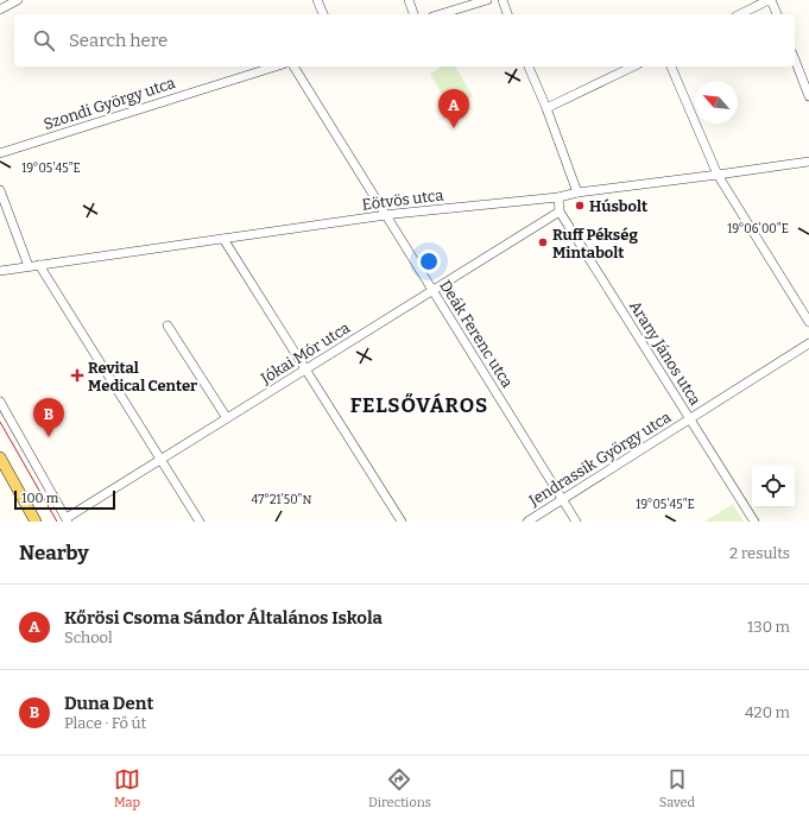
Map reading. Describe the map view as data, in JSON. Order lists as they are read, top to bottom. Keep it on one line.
{"streets":{"street":["Szondi György utca","Eötvös utca","Deák Ferenc utca","Jókai Mór utca","Arany János utca","Jendrassik György utca"]},"crossings":[["Eötvös utca","Deák Ferenc utca"],["Eötvös utca","Arany János utca"],["Deák Ferenc utca","Jókai Mór utca"],["Deák Ferenc utca","Jendrassik György utca"],["Jókai Mór utca","Arany János utca"],["Arany János utca","Jendrassik György utca"]],"districts":["FELSŐVÁROS"],"places":{"other":["Húsbolt","Ruff Pékség Mintabolt"],"health":["Revital Medical Center"]},"scale_bar":"100 m","north":"top left","page":{"search":"Search here","pins":["A","B"],"scale":"100 m","heading":["Nearby","2 results"],"list":[{"mark":"A","name":"Kőrösi Csoma Sándor Általános Iskola","note":"School","value":"130 m"},{"mark":"B","name":"Duna Dent","note":"Place · Fő út","value":"420 m"}],"nav":["Map","Directions","Saved"]},"coordinates":["19°05'45\"E","19°06'00\"E","47°21'50\"N"]}
